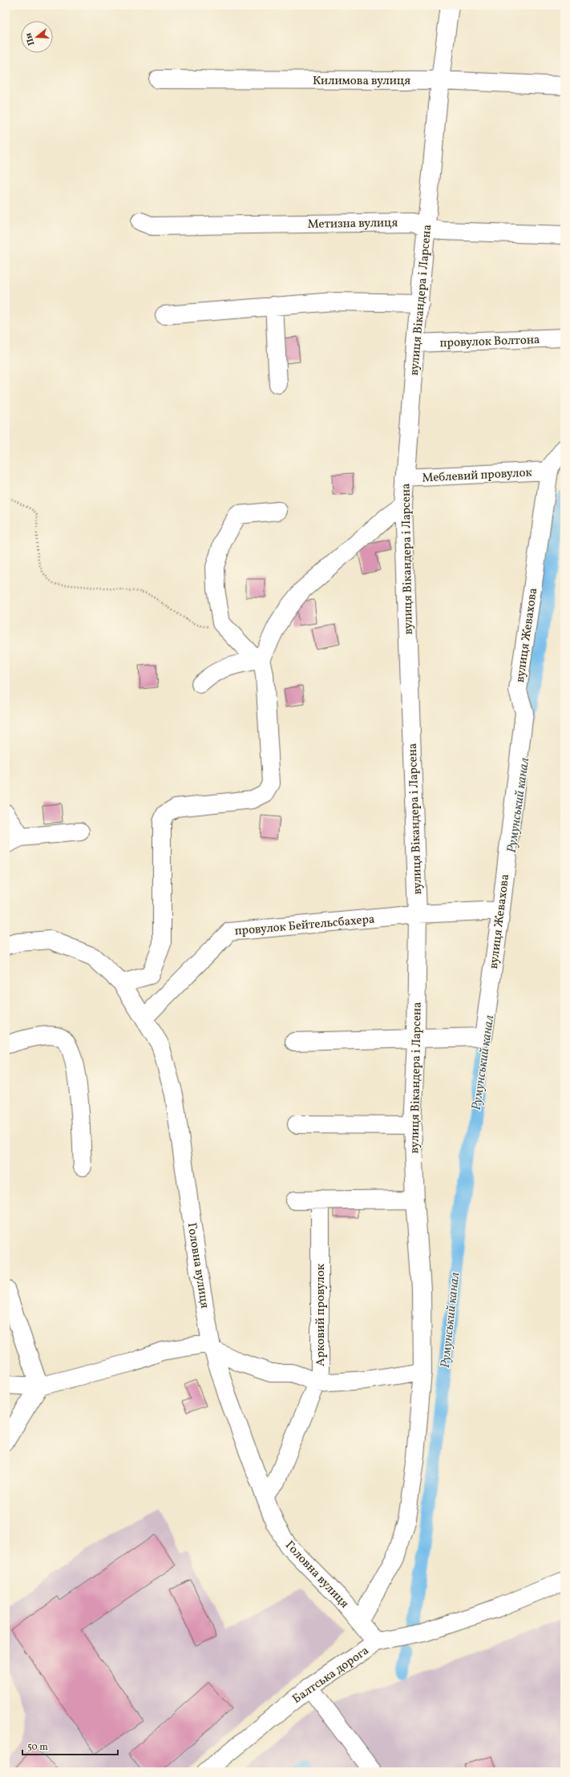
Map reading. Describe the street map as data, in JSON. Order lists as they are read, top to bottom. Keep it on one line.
{"streets":{"street":["Килимова вулиця","Метизна вулиця","вулиця Вікандера і Ларсена","провулок Волтона","Меблевий провулок","вулиця Жевахова","провулок Бейтельсбахера","Головна вулиця","Арковий провулок","Балтська дорога"]},"crossings":[["Килимова вулиця","вулиця Вікандера і Ларсена"],["Метизна вулиця","вулиця Вікандера і Ларсена"],["вулиця Вікандера і Ларсена","провулок Волтона"],["вулиця Вікандера і Ларсена","Меблевий провулок"],["вулиця Вікандера і Ларсена","вулиця Жевахова"],["вулиця Вікандера і Ларсена","провулок Бейтельсбахера"],["вулиця Вікандера і Ларсена","Головна вулиця"],["Меблевий провулок","вулиця Жевахова"],["вулиця Жевахова","провулок Бейтельсбахера"],["провулок Бейтельсбахера","Головна вулиця"],["Головна вулиця","Арковий провулок"],["Головна вулиця","Балтська дорога"]],"water":["Румунський канал"],"scale_bar":"50 m","north":"left"}
